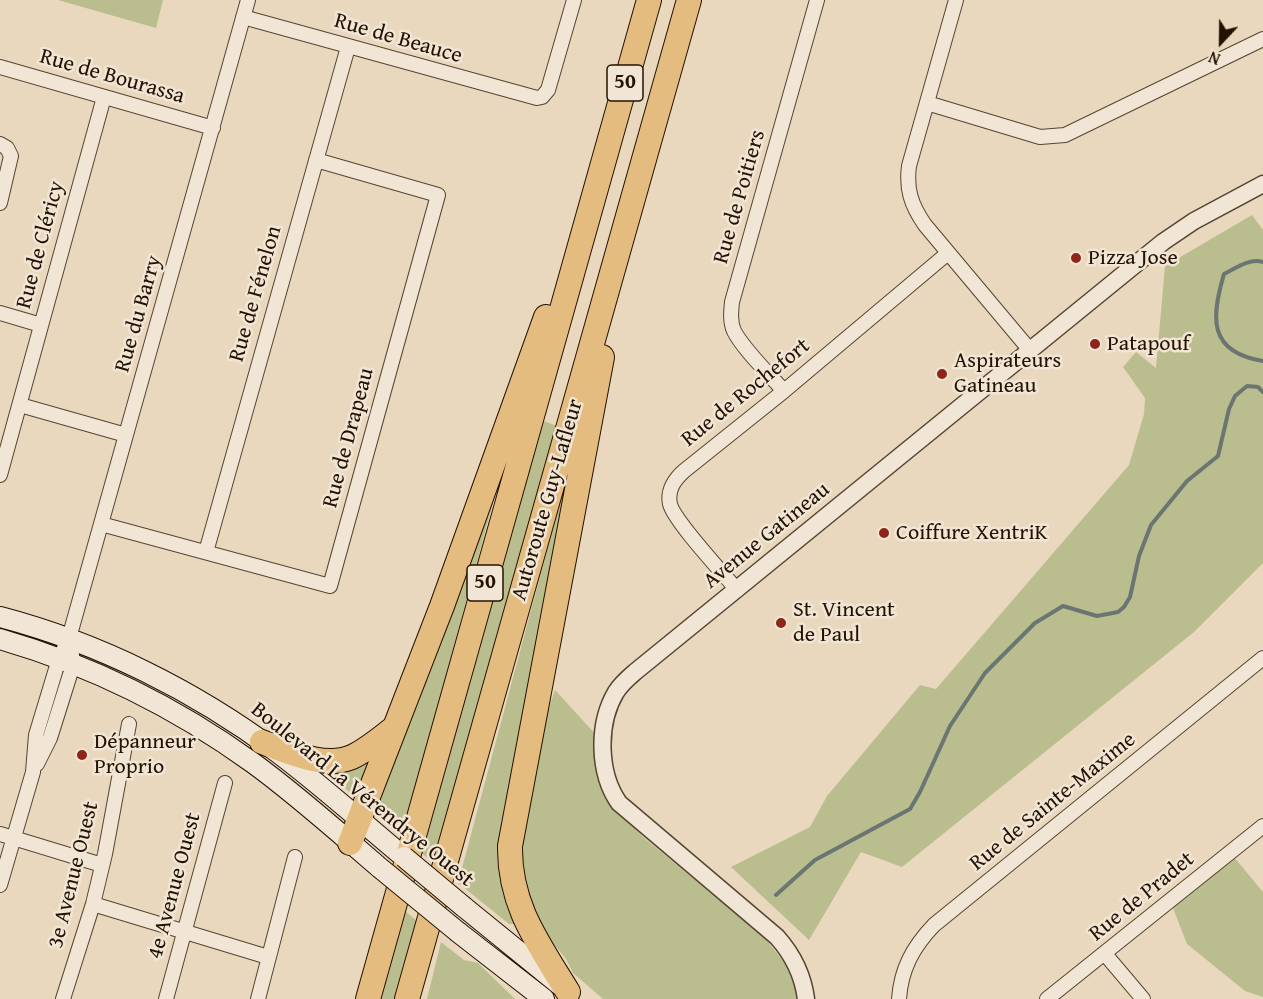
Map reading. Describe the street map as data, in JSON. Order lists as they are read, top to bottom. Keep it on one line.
{"streets":{"highway":["50","Autoroute Guy-Lafleur"],"main road":["Boulevard La Vérendrye Ouest"],"street":["Rue de Beauce","Rue de Bourassa","Rue de Poitiers","Rue de Cléricy","Rue de Fénelon","Rue du Barry","Rue de Rochefort","Rue de Drapeau","Avenue Gatineau","Rue de Sainte-Maxime","3e Avenue Ouest","4e Avenue Ouest","Rue de Pradet"]},"crossings":[["Rue de Beauce","Rue de Fénelon"],["Rue de Beauce","Rue du Barry"],["Rue de Bourassa","Rue de Cléricy"],["Rue de Bourassa","Rue du Barry"],["Rue de Poitiers","Rue de Rochefort"],["Rue de Fénelon","Rue de Drapeau"],["Rue du Barry","Rue de Drapeau"],["Rue du Barry","Boulevard La Vérendrye Ouest"],["Rue de Rochefort","Avenue Gatineau"]],"places":["Pizza Jose","Patapouf","Aspirateurs Gatineau","Coiffure XentriK","St. Vincent de Paul","Dépanneur Proprio"],"north":"bottom"}
